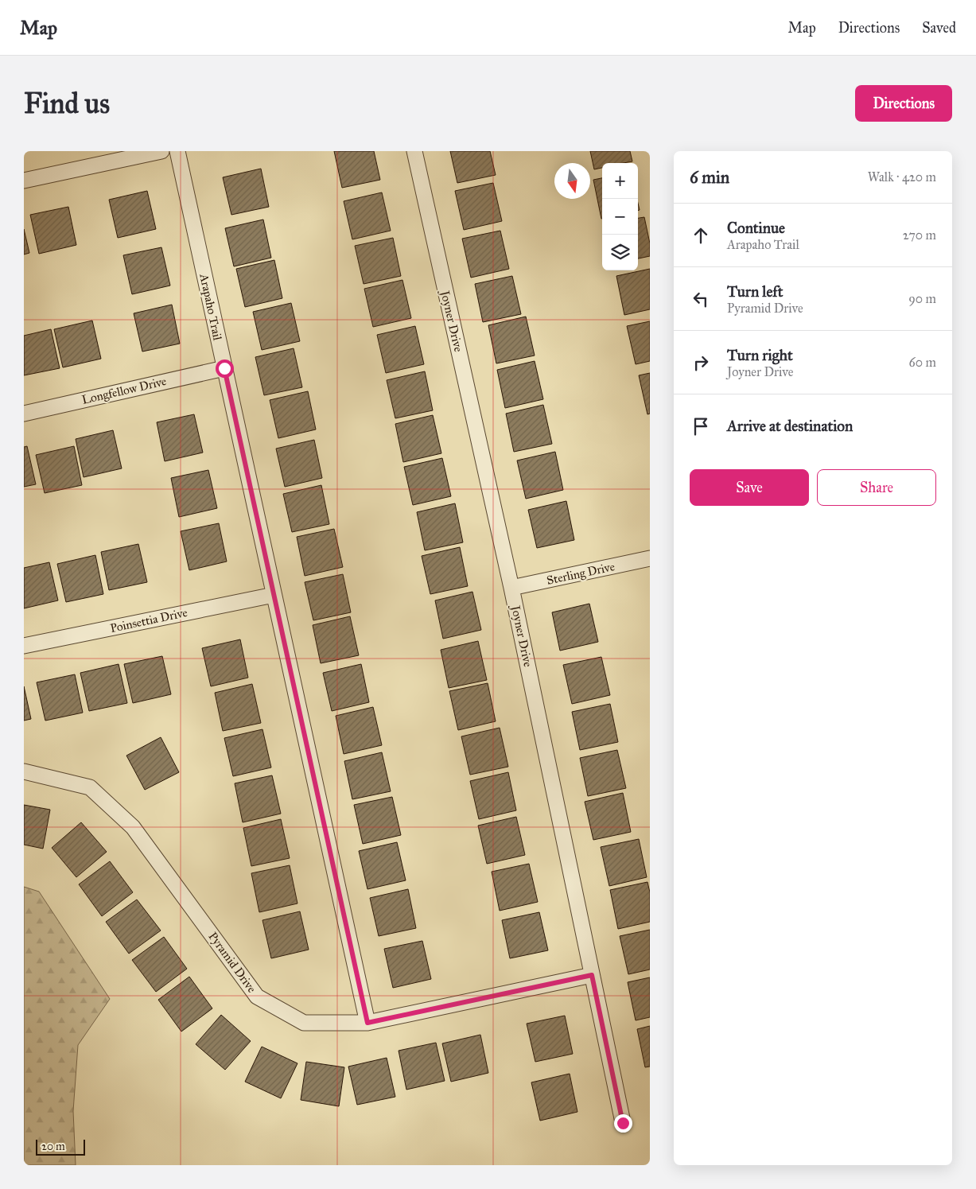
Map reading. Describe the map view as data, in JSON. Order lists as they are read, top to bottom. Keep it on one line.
{"streets":{"street":["Arapaho Trail","Joyner Drive","Longfellow Drive","Sterling Drive","Poinsettia Drive","Pyramid Drive"]},"crossings":[["Arapaho Trail","Longfellow Drive"],["Arapaho Trail","Poinsettia Drive"],["Arapaho Trail","Pyramid Drive"],["Joyner Drive","Sterling Drive"],["Joyner Drive","Pyramid Drive"]],"scale_bar":"20 m","north":"bottom","page":{"header":"Map","nav":["Map","Directions","Saved"],"buttons":["Directions",["Save","Share"]],"title":"Find us","heading":["6 min","Walk · 420 m"],"map_buttons":["+","−"],"list":[["Continue","Arapaho Trail","270 m"],["Turn left","Pyramid Drive","90 m"],["Turn right","Joyner Drive","60 m"],"Arrive at destination"],"scale":"20 m"}}
